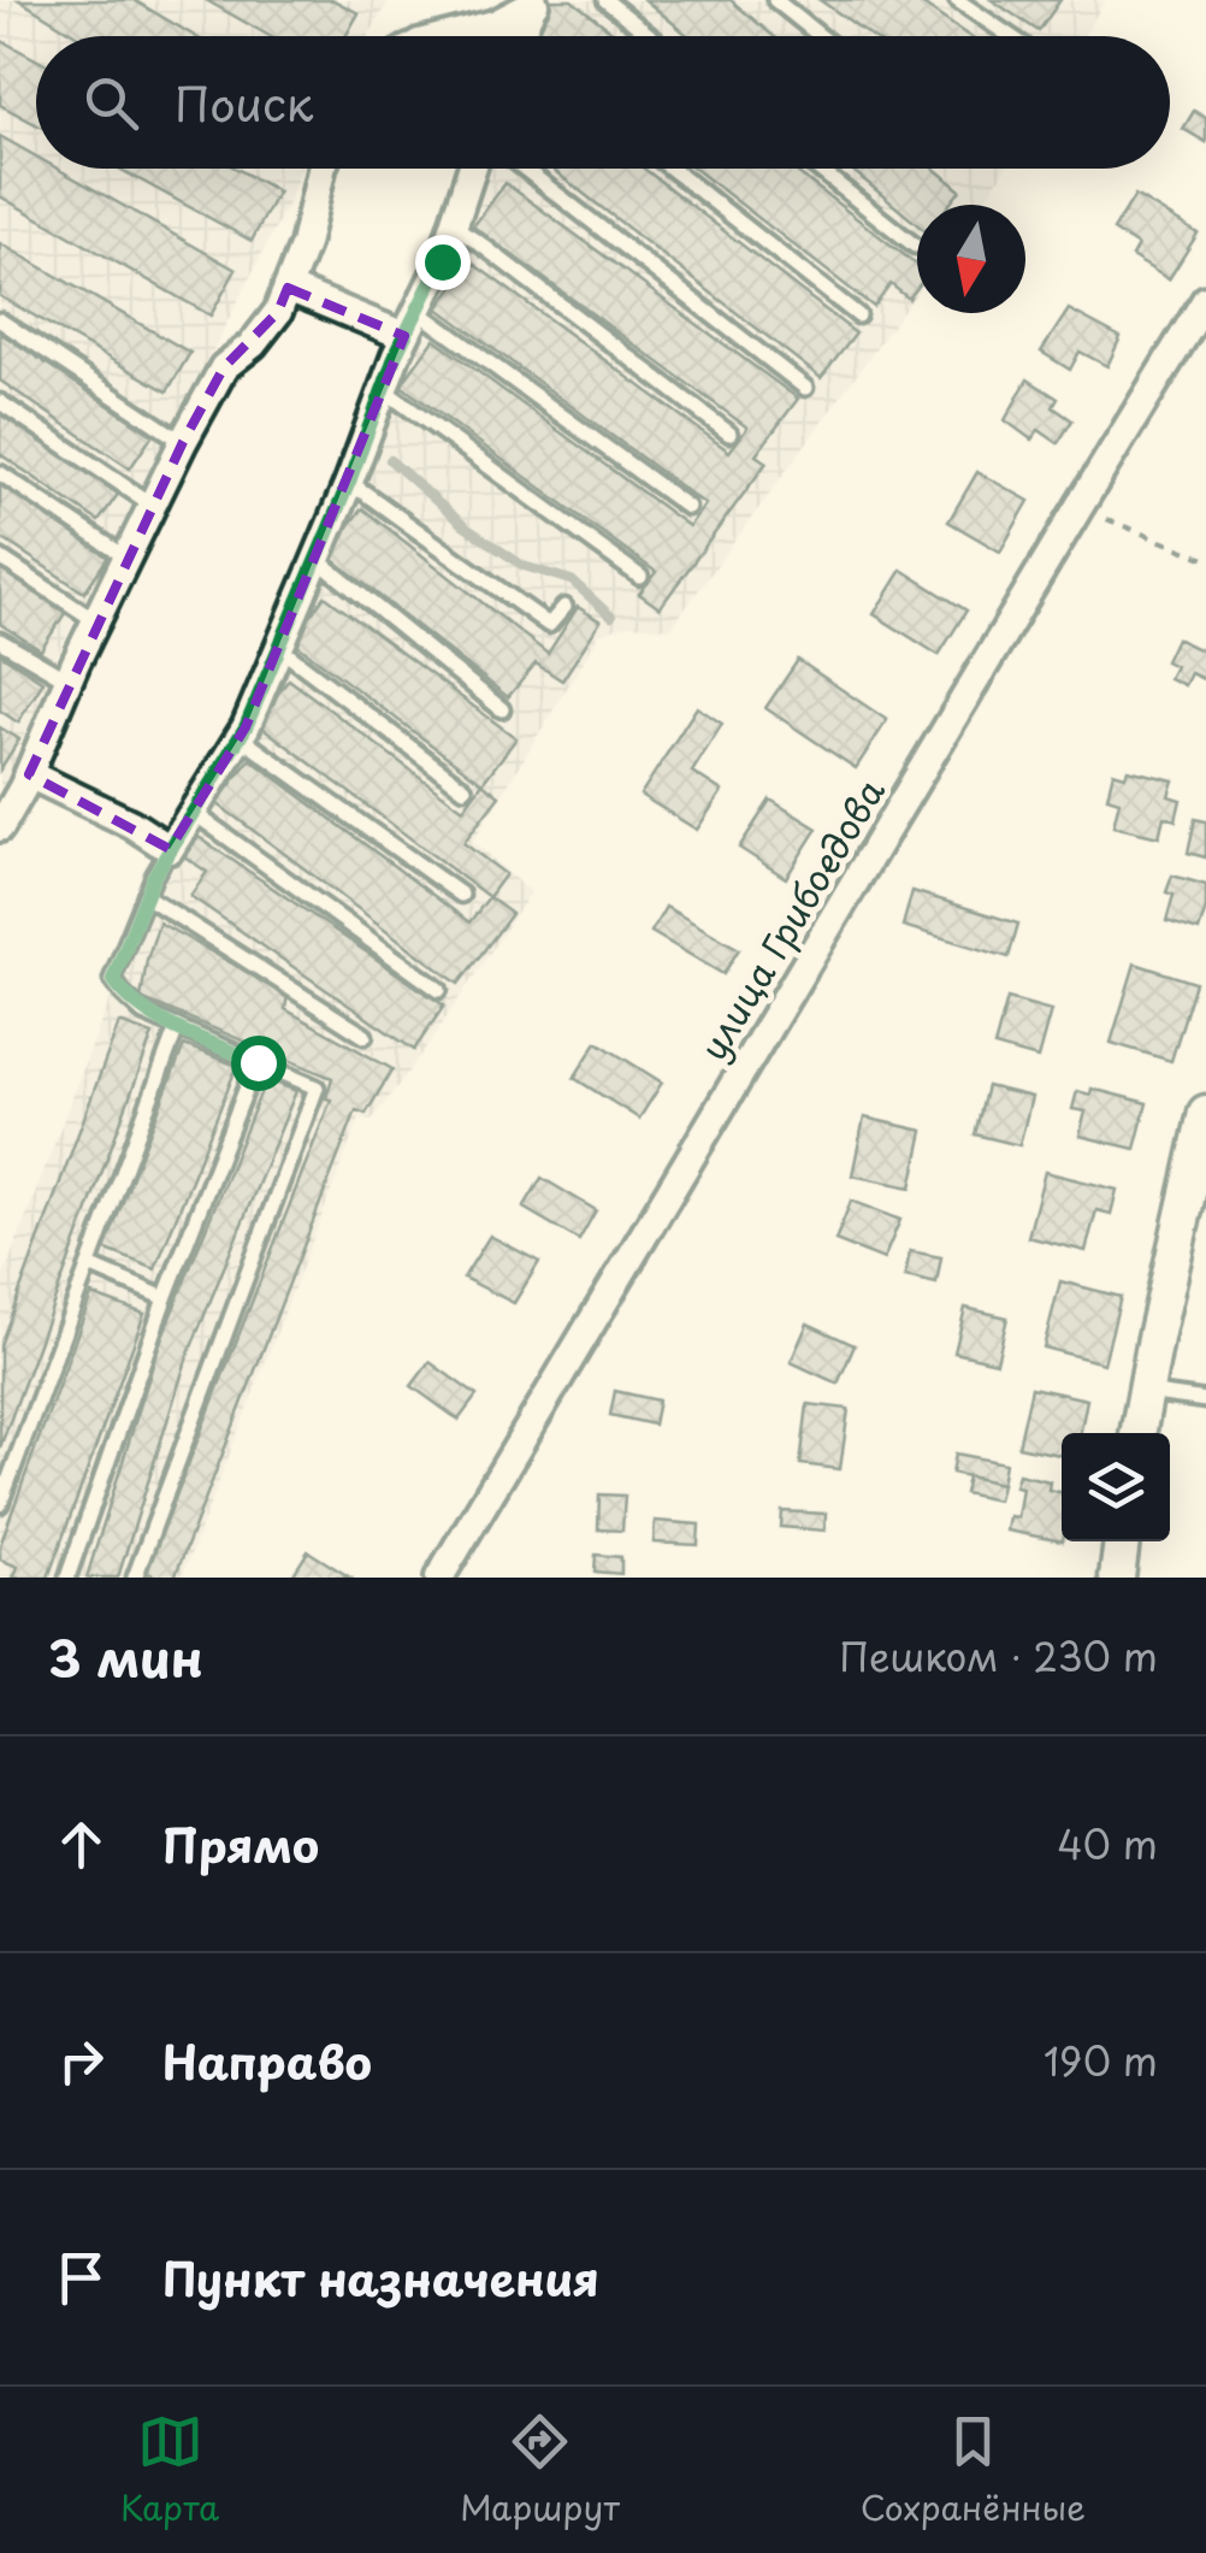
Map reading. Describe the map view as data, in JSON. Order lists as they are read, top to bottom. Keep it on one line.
{"streets":{"street":["улица Грибоедова"]},"north":"bottom","page":{"search":"Поиск","heading":["3 мин","Пешком · 230 m"],"list":[["Прямо","40 m"],["Направо","190 m"],"Пункт назначения"],"nav":["Карта","Маршрут","Сохранённые"]}}
